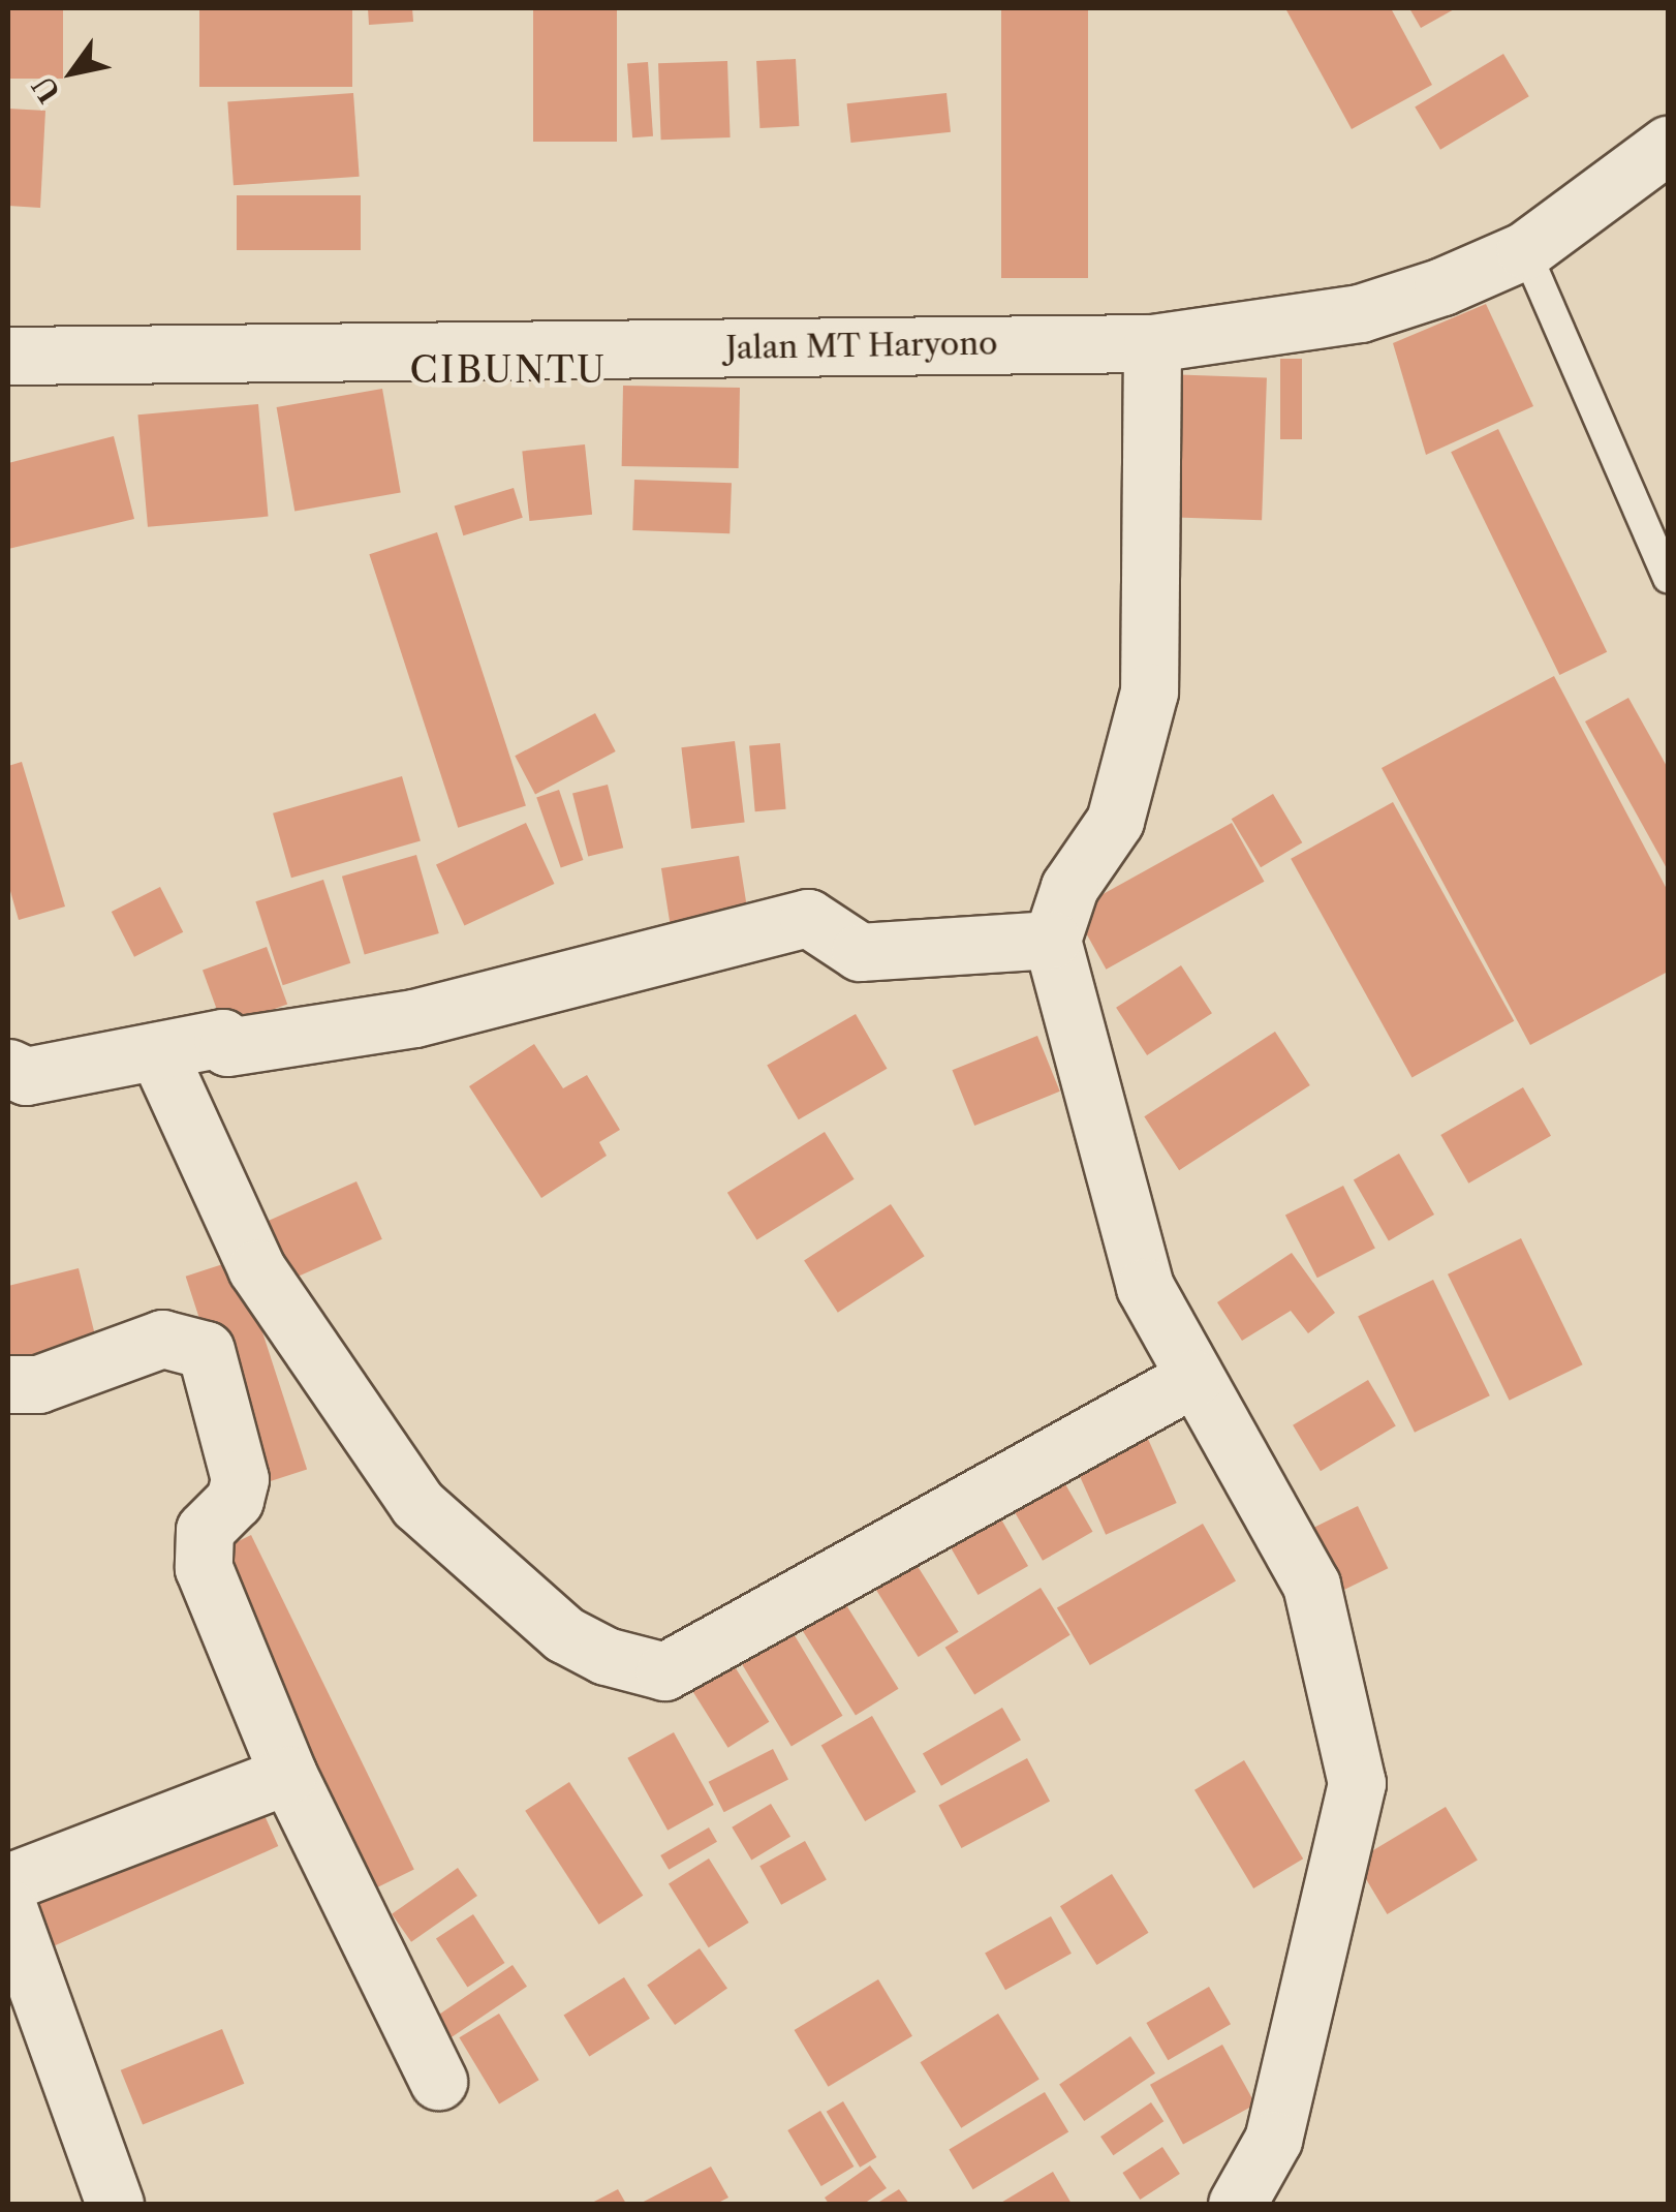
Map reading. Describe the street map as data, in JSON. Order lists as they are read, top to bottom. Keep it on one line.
{"streets":{"street":["Jalan MT Haryono"]},"districts":["CIBUNTU"],"north":"bottom left"}
